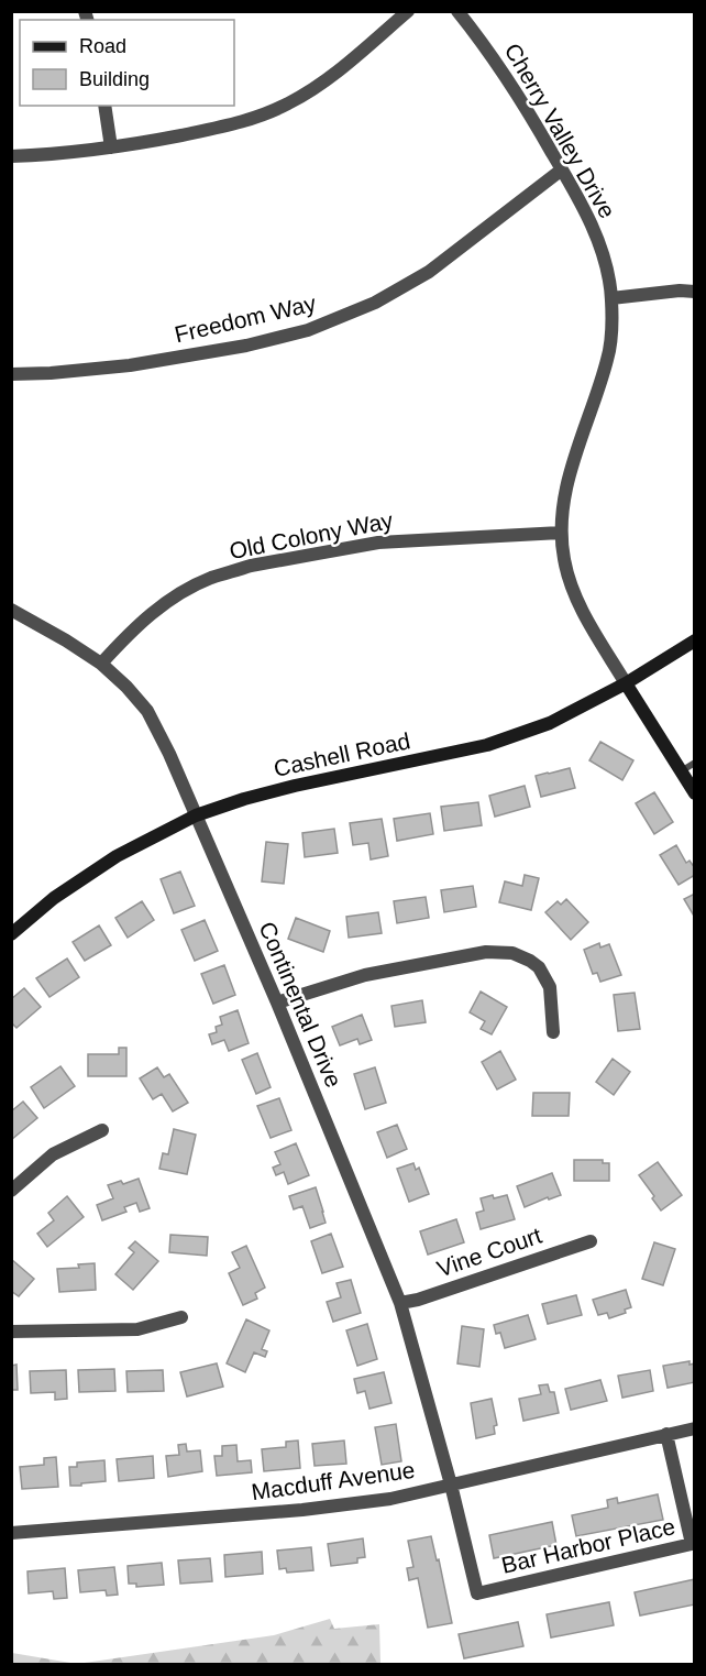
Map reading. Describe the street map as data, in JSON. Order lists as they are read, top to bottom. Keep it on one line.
{"streets":{"street":["Cherry Valley Drive","Freedom Way","Old Colony Way","Cashell Road","Continental Drive","Vine Court","Macduff Avenue","Bar Harbor Place"]},"crossings":[["Cherry Valley Drive","Freedom Way"],["Cherry Valley Drive","Old Colony Way"],["Cherry Valley Drive","Cashell Road"],["Old Colony Way","Continental Drive"],["Cashell Road","Continental Drive"],["Continental Drive","Vine Court"],["Continental Drive","Macduff Avenue"],["Continental Drive","Bar Harbor Place"],["Macduff Avenue","Bar Harbor Place"]],"legend":["Road","Building"]}
